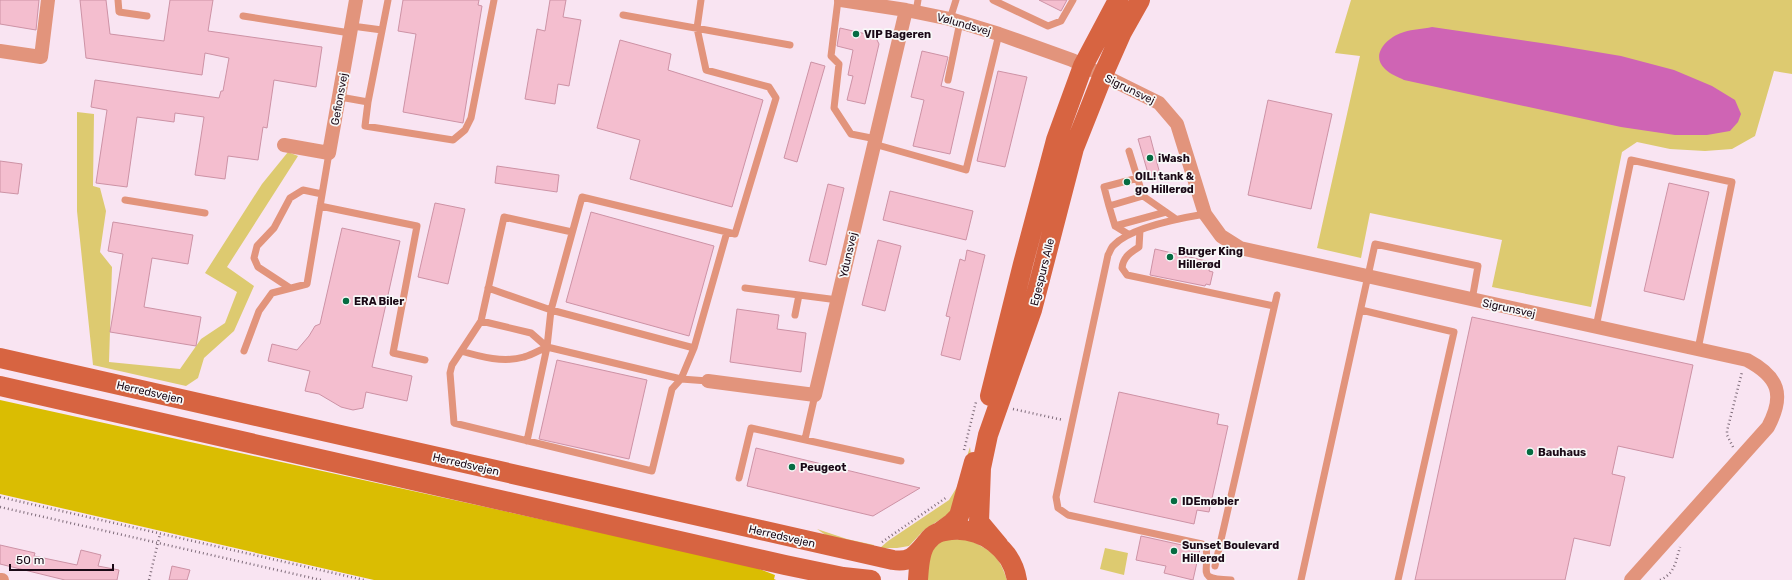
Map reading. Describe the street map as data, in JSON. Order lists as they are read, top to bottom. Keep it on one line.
{"streets":{"street":["Vølundsvej","Sigrunsvej","Gefionsvej","Ydunsvej","Egespurs Alle","Herredsvejen"]},"crossings":[["Vølundsvej","Sigrunsvej"],["Vølundsvej","Ydunsvej"],["Vølundsvej","Egespurs Alle"],["Sigrunsvej","Egespurs Alle"],["Egespurs Alle","Herredsvejen"]],"places":["VIP Bageren","iWash","OIL! tank & go Hillerød","Burger King Hillerød","ERA Biler","Bauhaus","Peugeot","IDEmøbler","Sunset Boulevard Hillerød"],"scale_bar":"50 m"}
